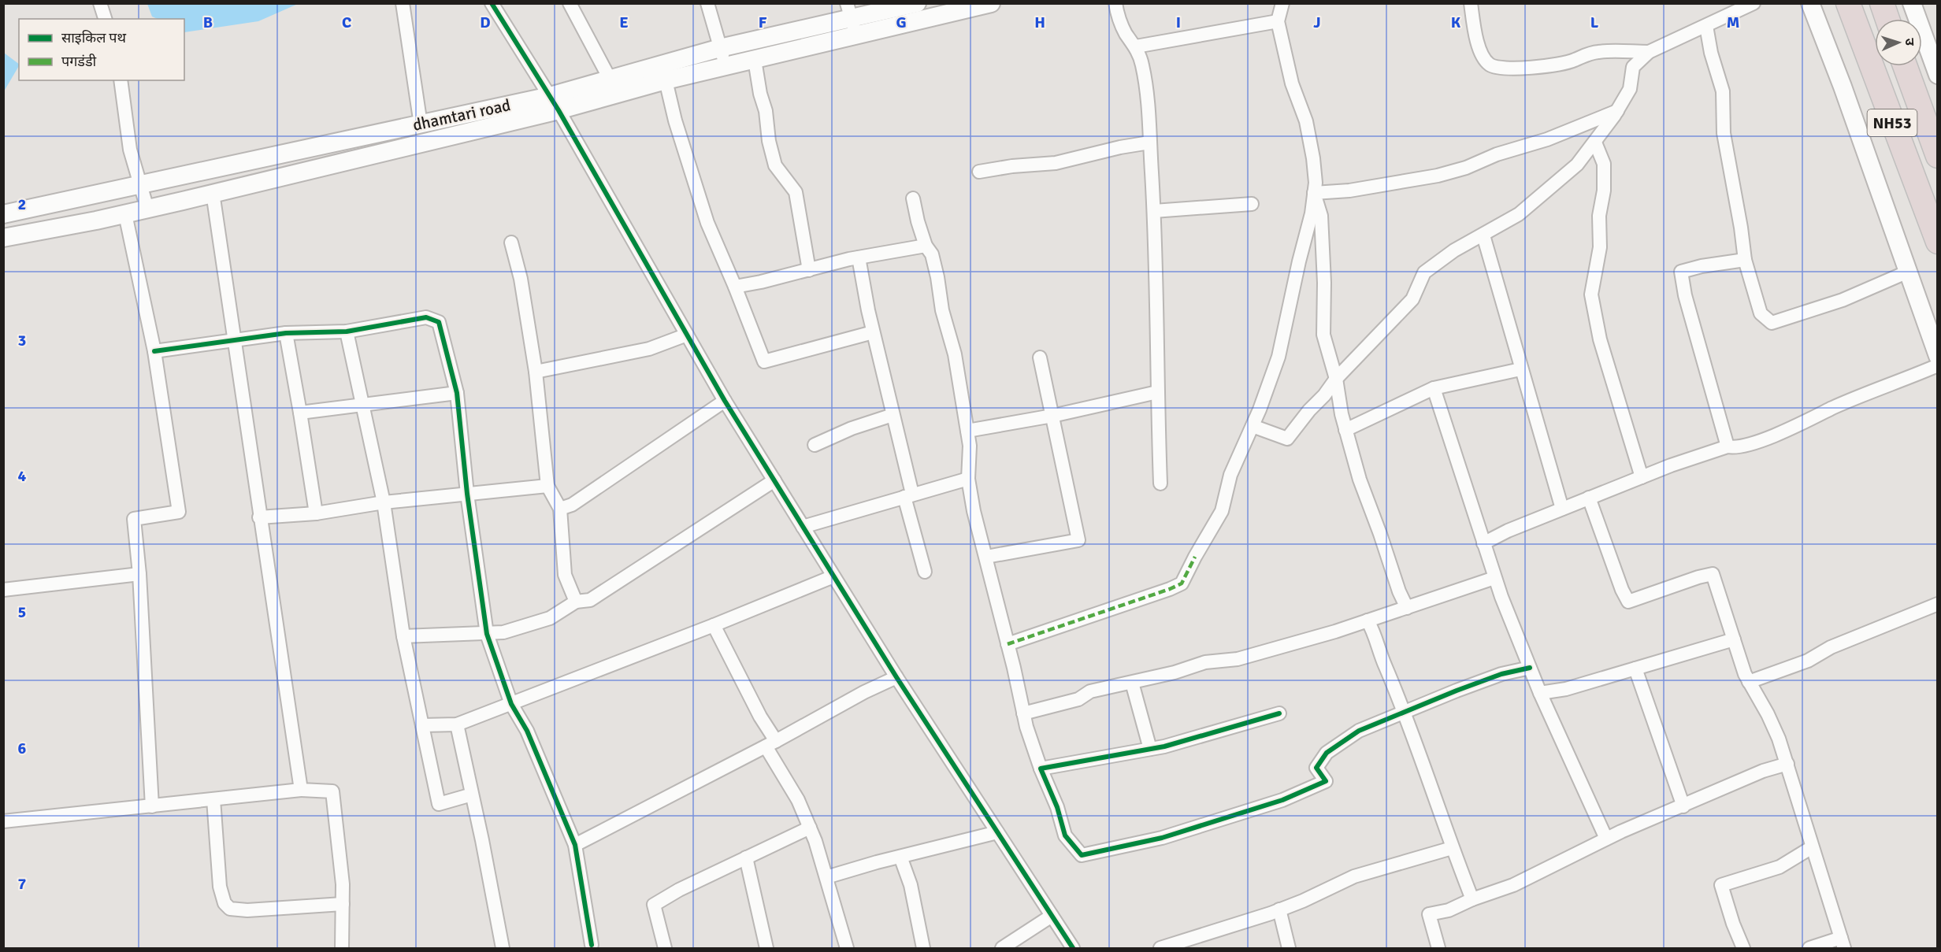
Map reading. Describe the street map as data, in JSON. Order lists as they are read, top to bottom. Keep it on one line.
{"streets":{"highway":["NH53"],"main road":["dhamtari road"]},"legend":["साइकिल पथ","पगडंडी"],"north":"right","grid":{"columns":["B","C","D","E","F","G","H","I","J","K","L","M"],"rows":["2","3","4","5","6","7"]}}
